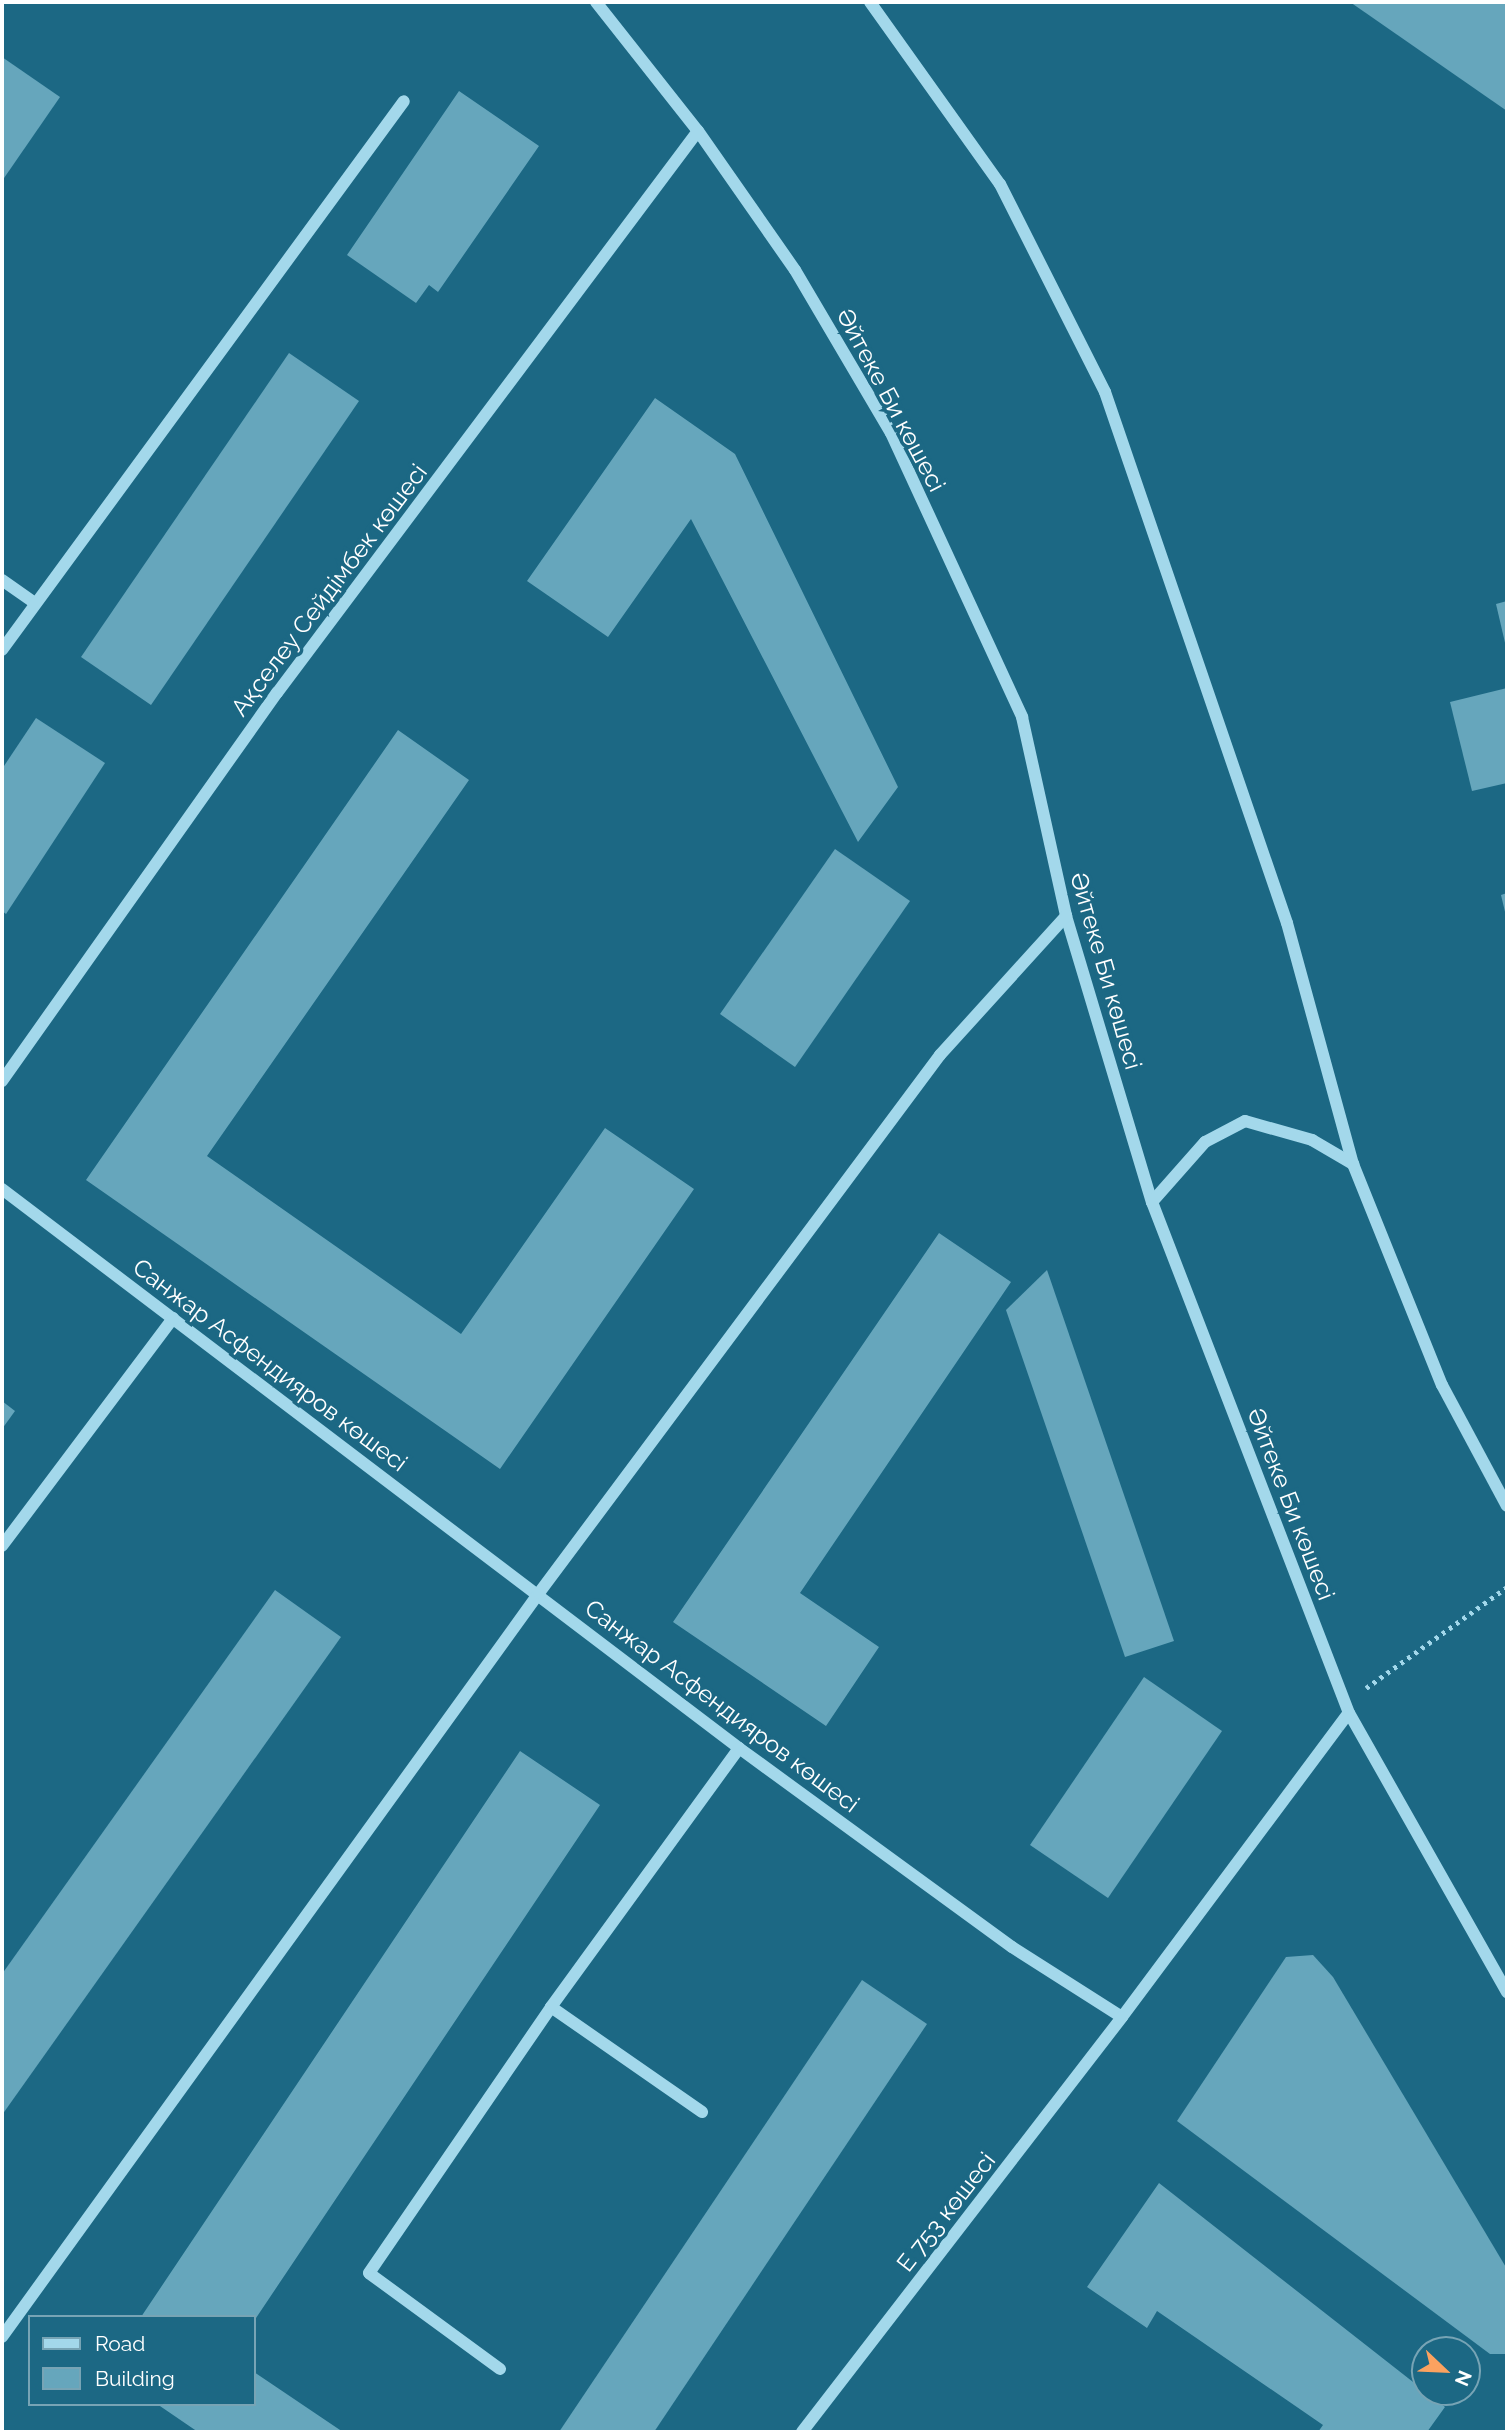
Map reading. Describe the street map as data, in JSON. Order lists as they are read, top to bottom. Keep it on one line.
{"streets":{"street":["Әйтеке Би көшесі","Ақселеу Сейдімбек көшесі","Санжар Асфендияров көшесі","Е 753 көшесі"]},"crossings":[["Әйтеке Би көшесі","Ақселеу Сейдімбек көшесі"],["Санжар Асфендияров көшесі","Е 753 көшесі"]],"legend":["Road","Building"],"north":"bottom right"}
